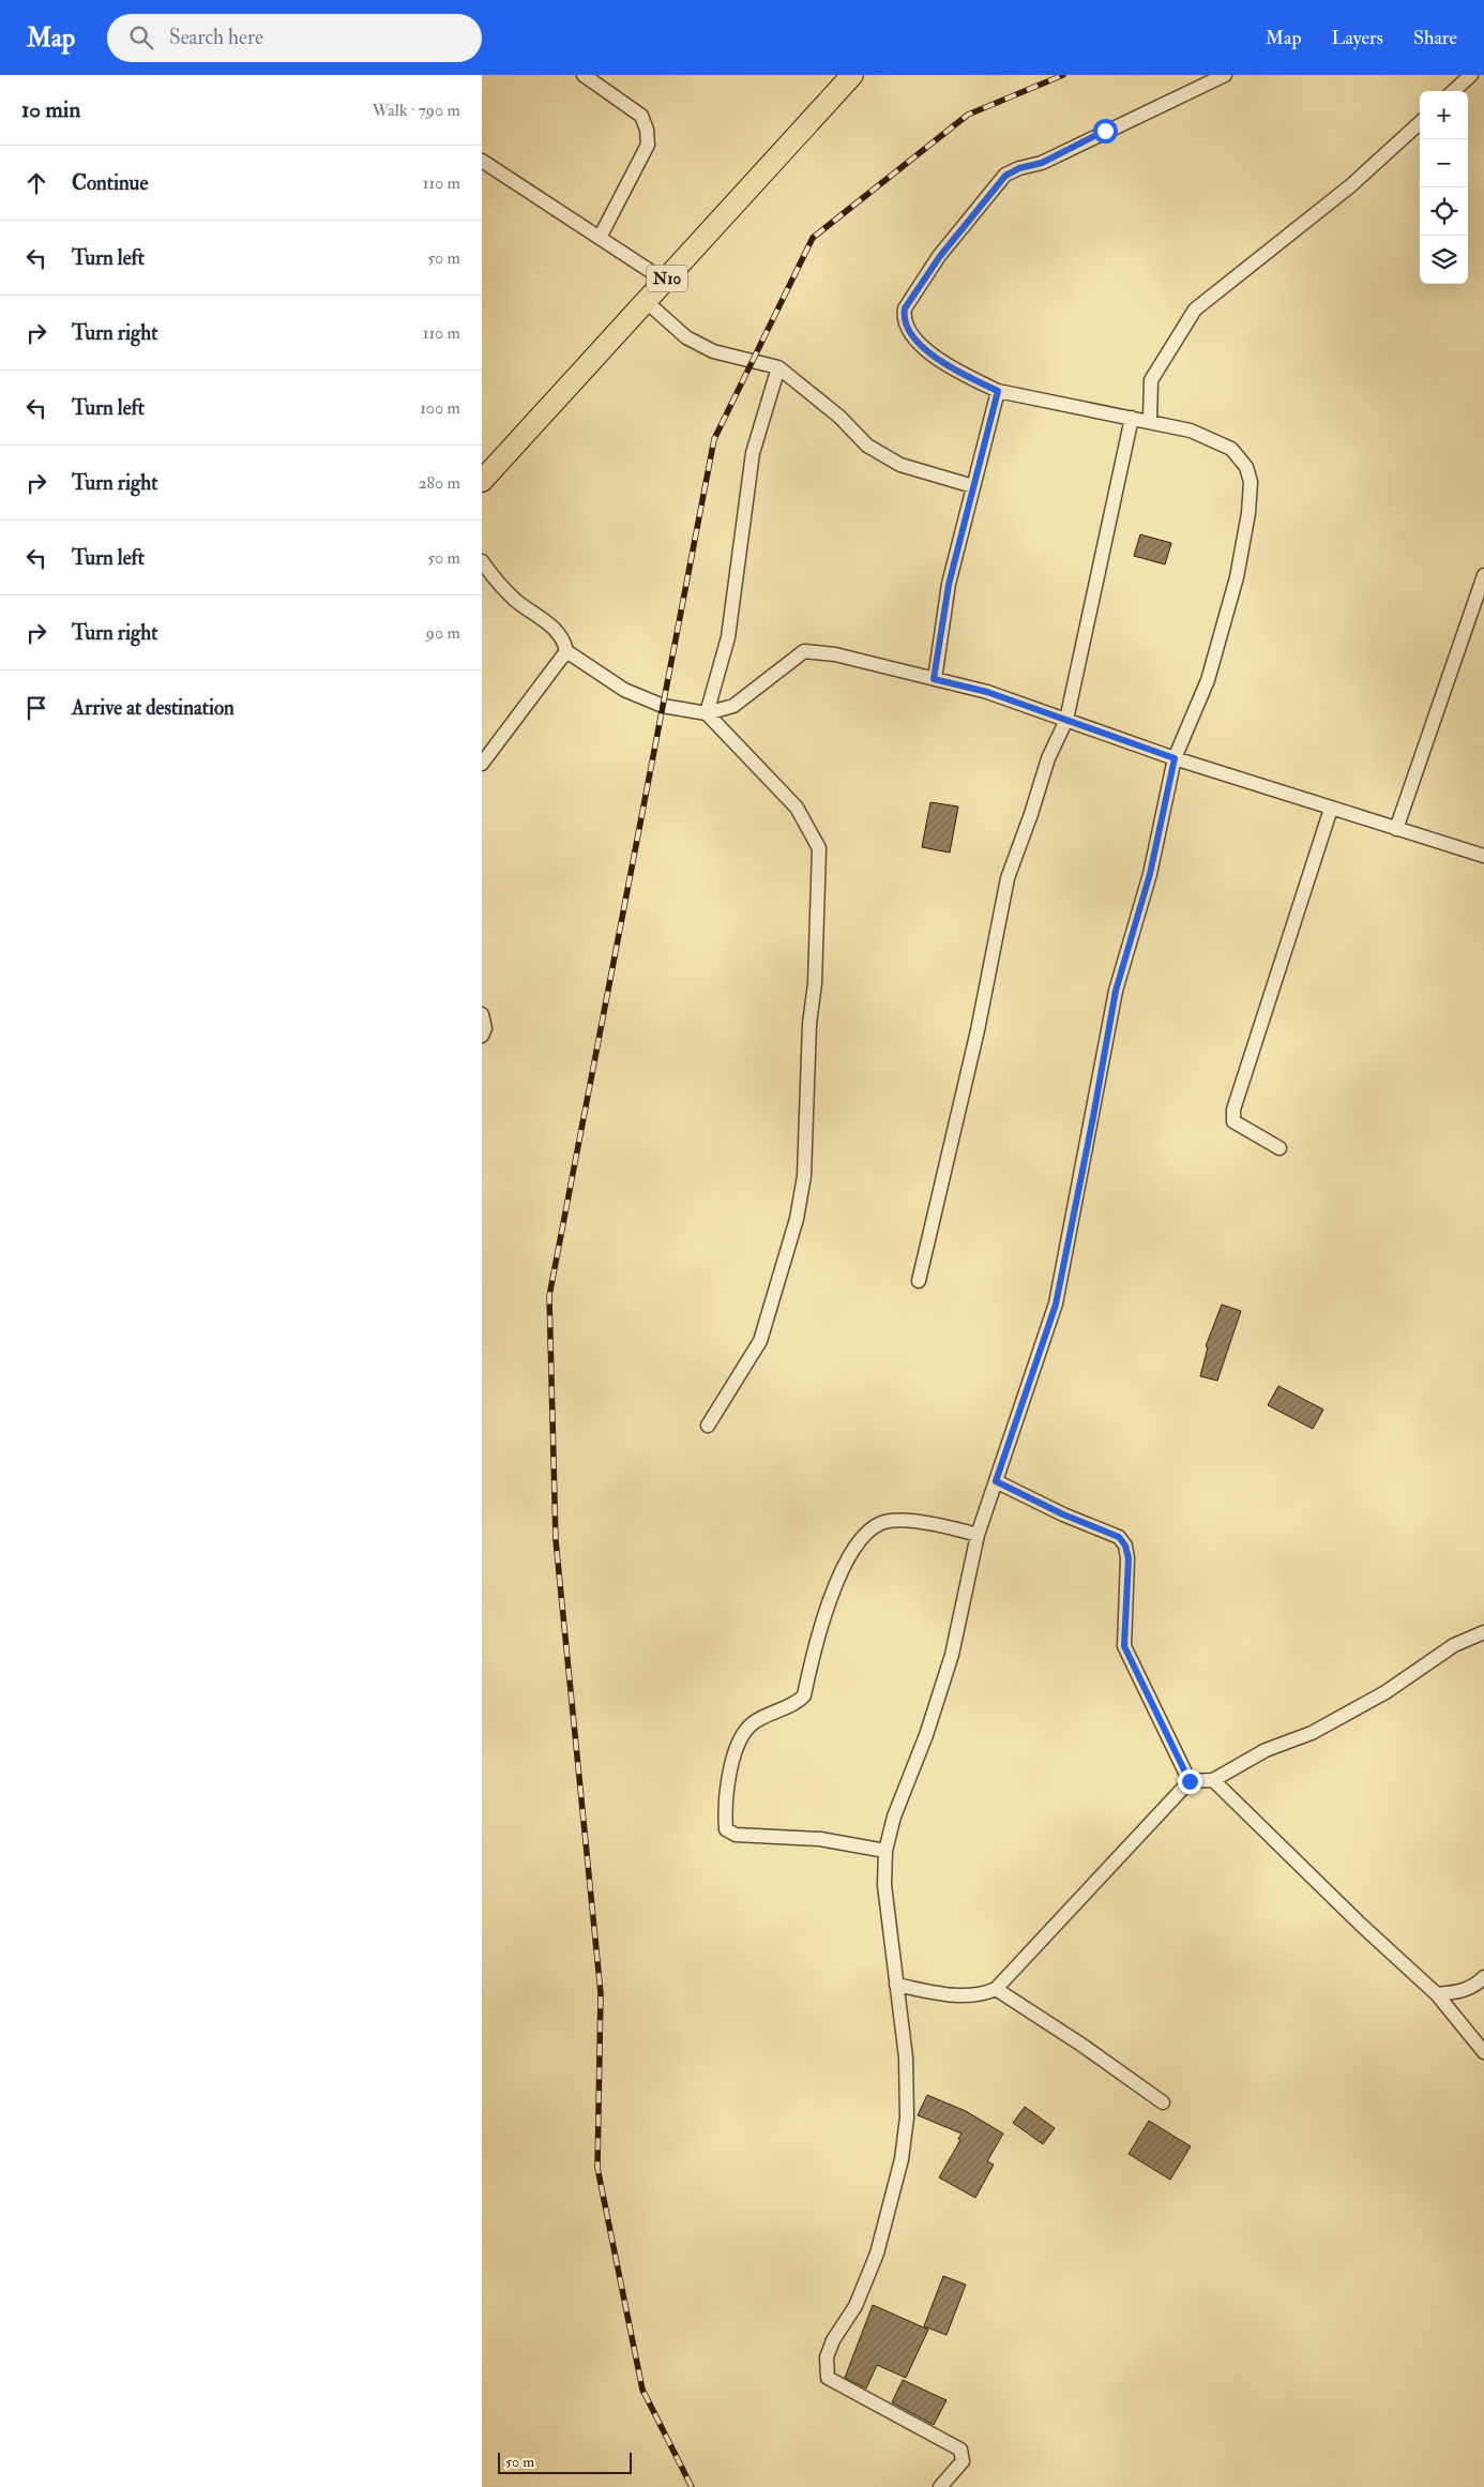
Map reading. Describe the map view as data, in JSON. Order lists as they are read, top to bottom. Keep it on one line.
{"streets":{"main road":["N10"]},"scale_bar":"50 m","page":{"header":"Map","search":"Search here","nav":["Map","Layers","Share"],"heading":["10 min","Walk · 790 m"],"map_buttons":["+","−"],"list":[["Continue","110 m"],["Turn left","50 m"],["Turn right","110 m"],["Turn left","100 m"],["Turn right","280 m"],["Turn left","50 m"],["Turn right","90 m"],"Arrive at destination"],"scale":"50 m"}}
